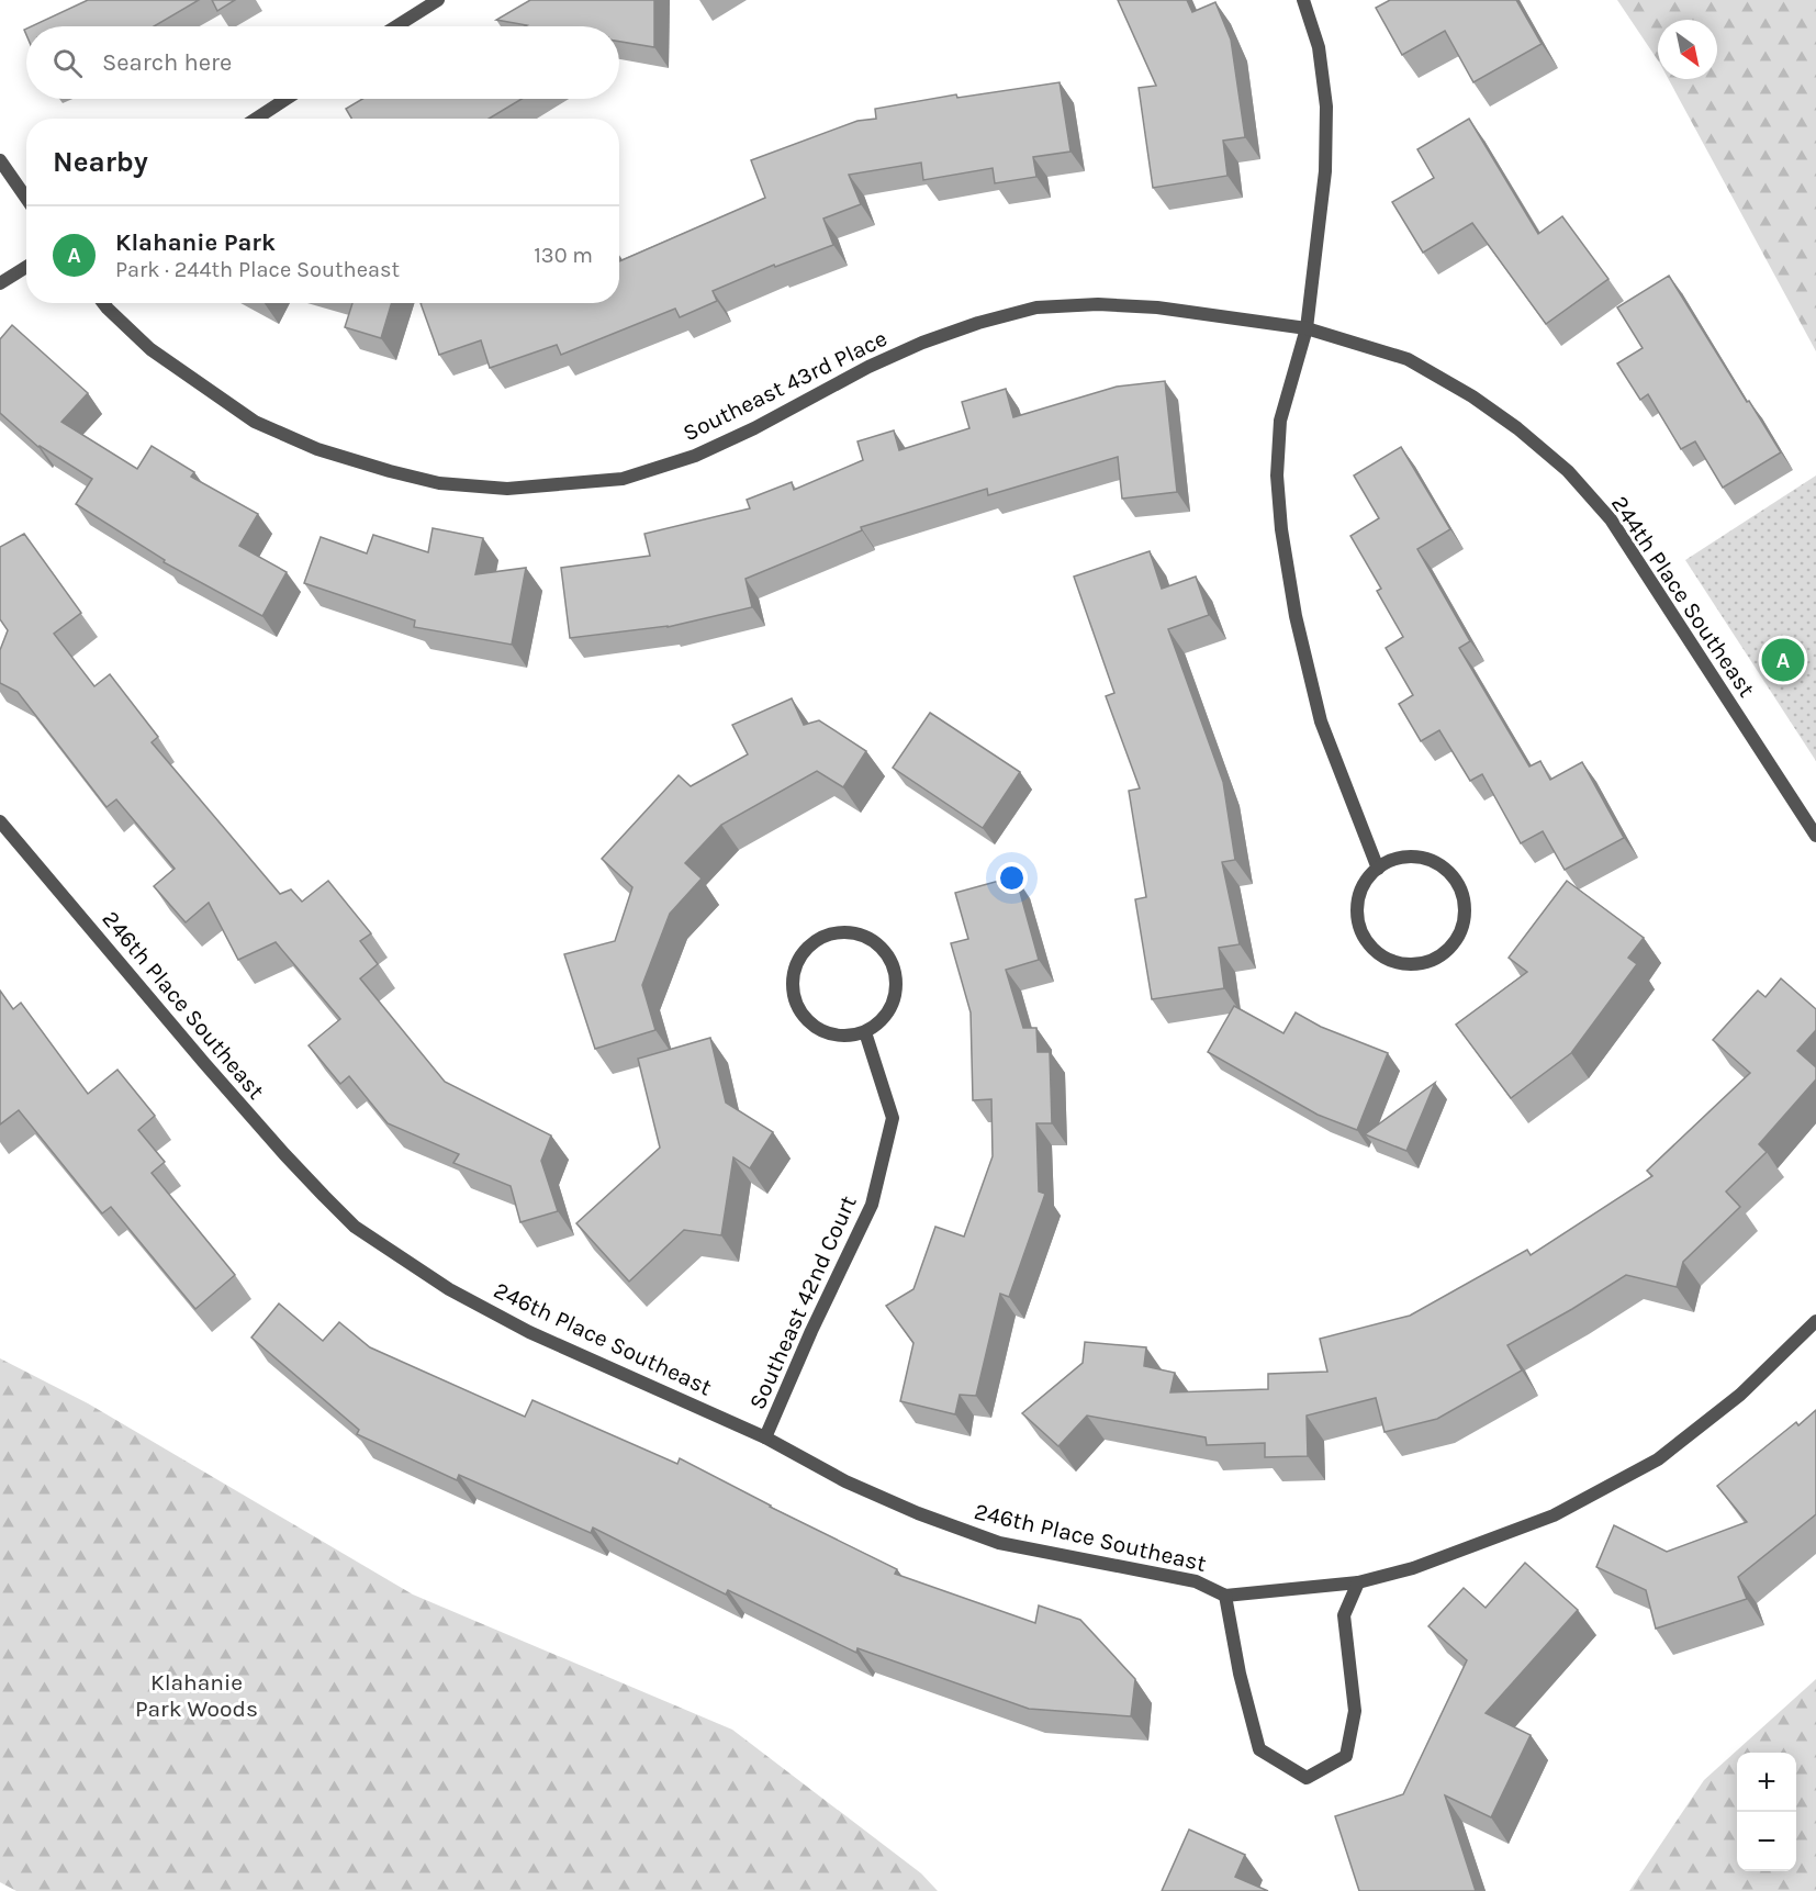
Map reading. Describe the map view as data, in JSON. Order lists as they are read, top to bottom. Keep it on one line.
{"streets":{"street":["Southeast 43rd Place","244th Place Southeast","246th Place Southeast","Southeast 42nd Court"]},"crossings":[["Southeast 43rd Place","244th Place Southeast"],["246th Place Southeast","Southeast 42nd Court"]],"parks":["Klahanie Park Woods"],"north":"bottom right","page":{"search":"Search here","heading":"Nearby","list":[{"mark":"A","name":"Klahanie Park","note":"Park · 244th Place Southeast","value":"130 m"}],"pins":"A","map_buttons":["+","−"]}}
